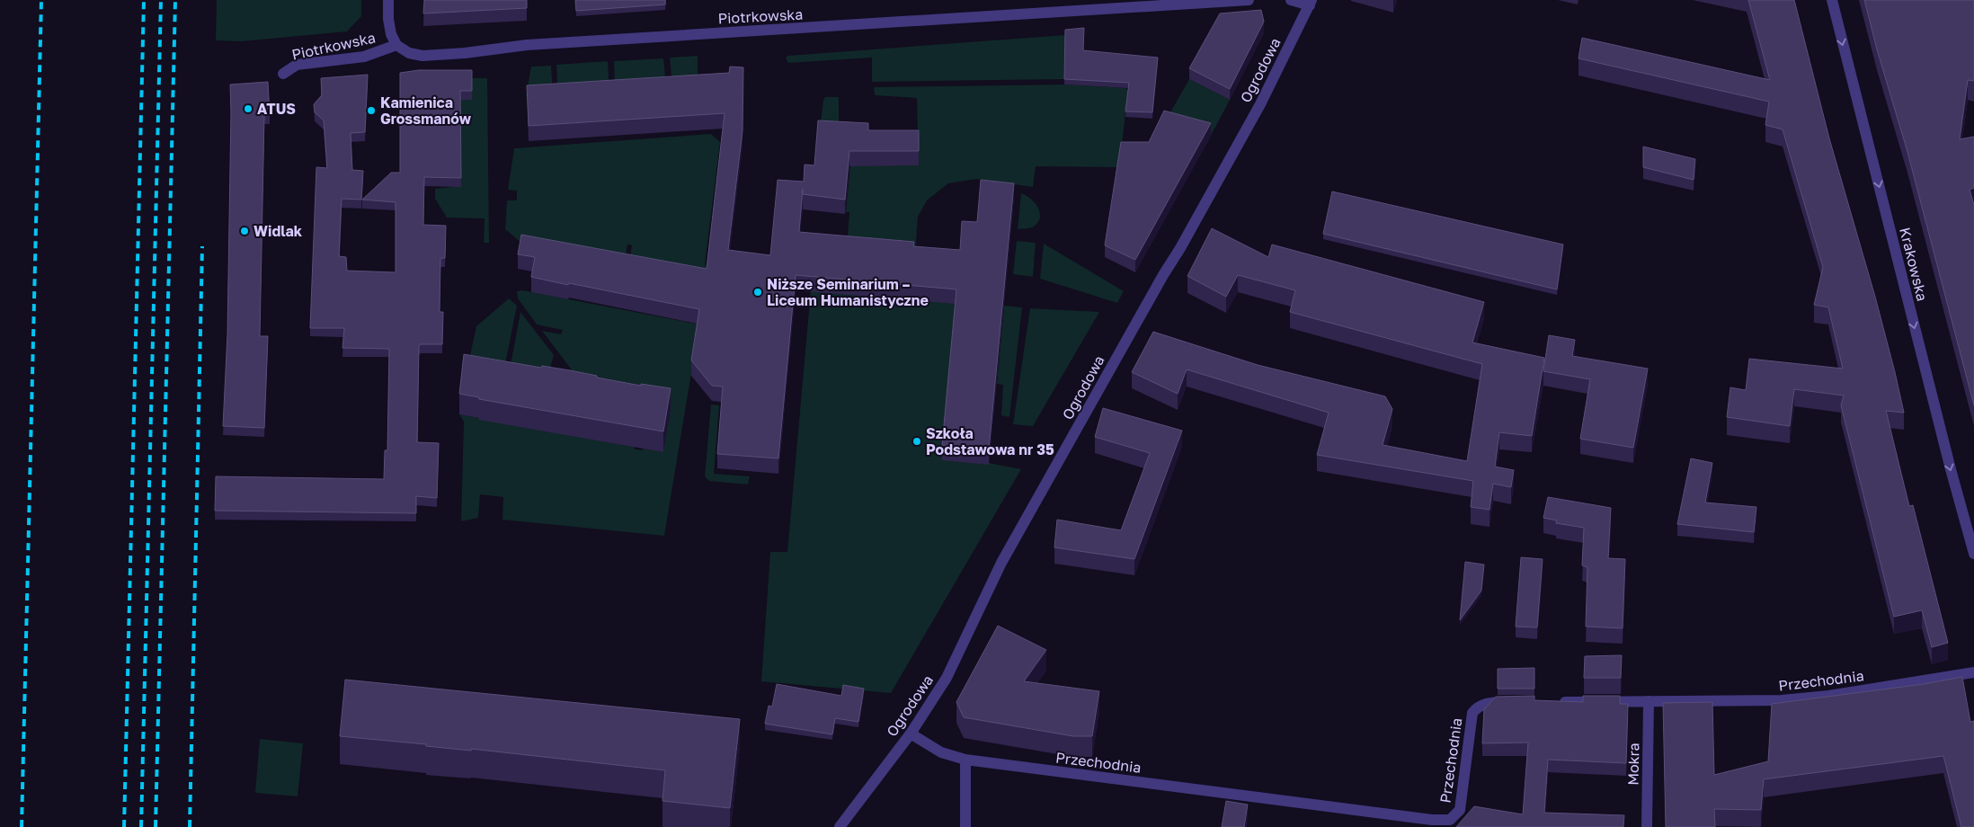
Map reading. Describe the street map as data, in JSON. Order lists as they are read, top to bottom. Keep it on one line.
{"streets":{"street":["Piotrkowska","Ogrodowa","Krakowska","Przechodnia","Mokra"]},"crossings":[["Ogrodowa","Przechodnia"],["Przechodnia","Mokra"]],"one_way":["Krakowska"],"places":["ATUS","Kamienica Grossmanów","Widlak","Niższe Seminarium – Liceum Humanistyczne","Szkoła Podstawowa nr 35"]}
